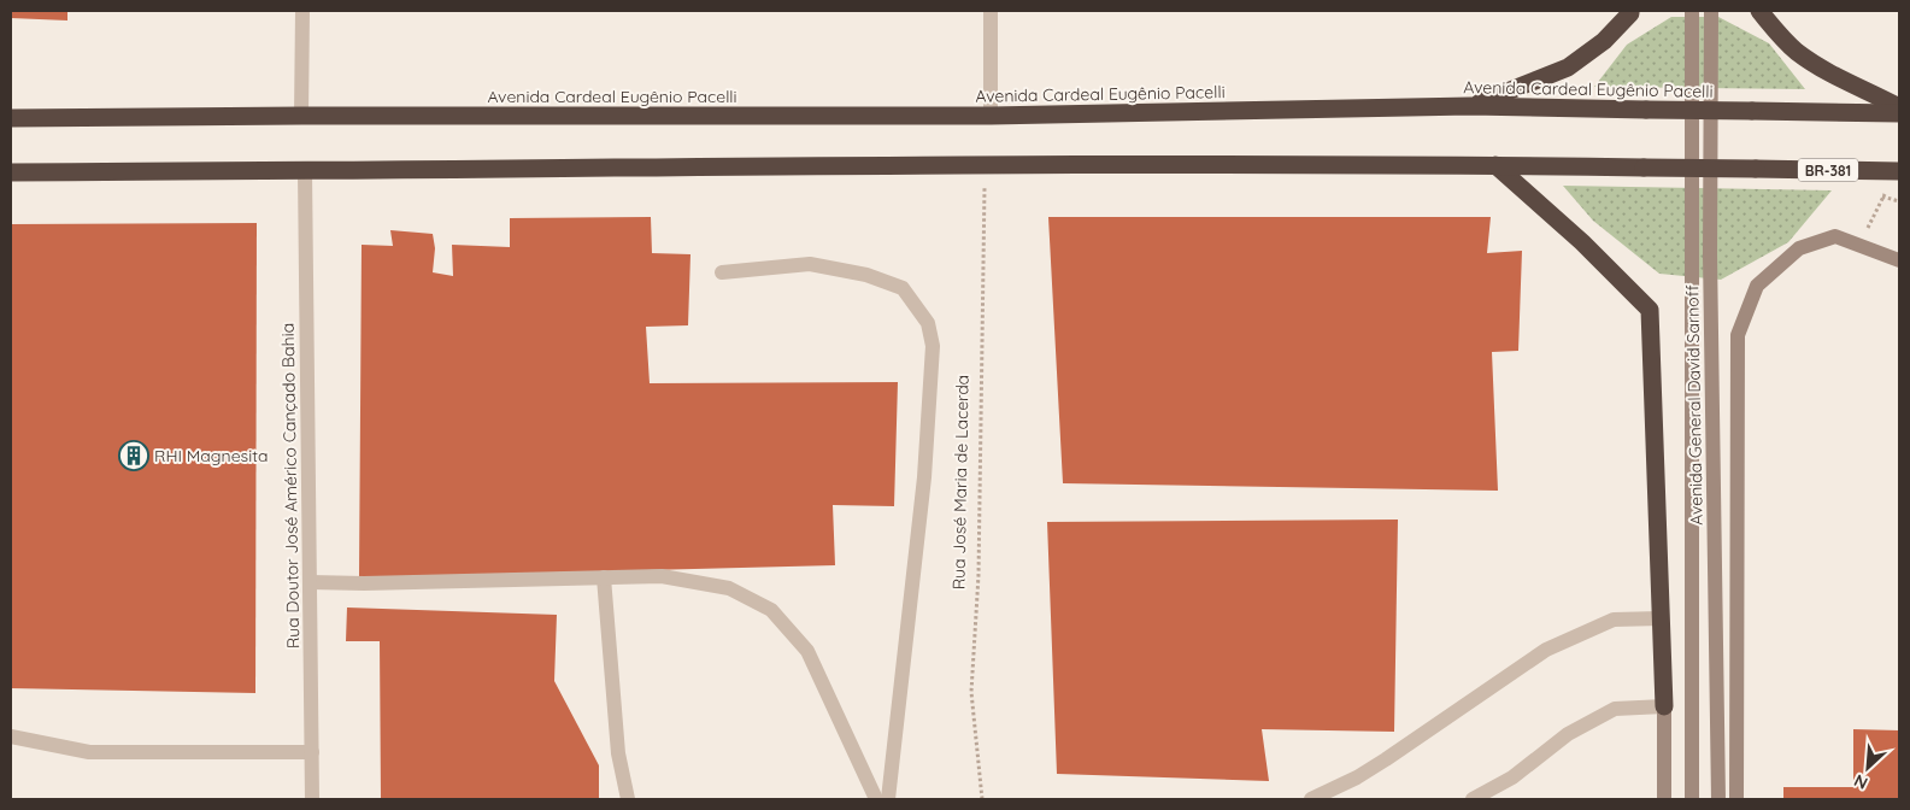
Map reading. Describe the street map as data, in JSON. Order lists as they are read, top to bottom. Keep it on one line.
{"streets":{"highway":["Avenida Cardeal Eugênio Pacelli","BR-381"],"street":["Avenida General David Sarnoff","Rua Doutor José Américo Cançado Bahia"],"path":["Rua José Maria de Lacerda"]},"places":{"building":["RHI Magnesita"]},"north":"bottom left"}
